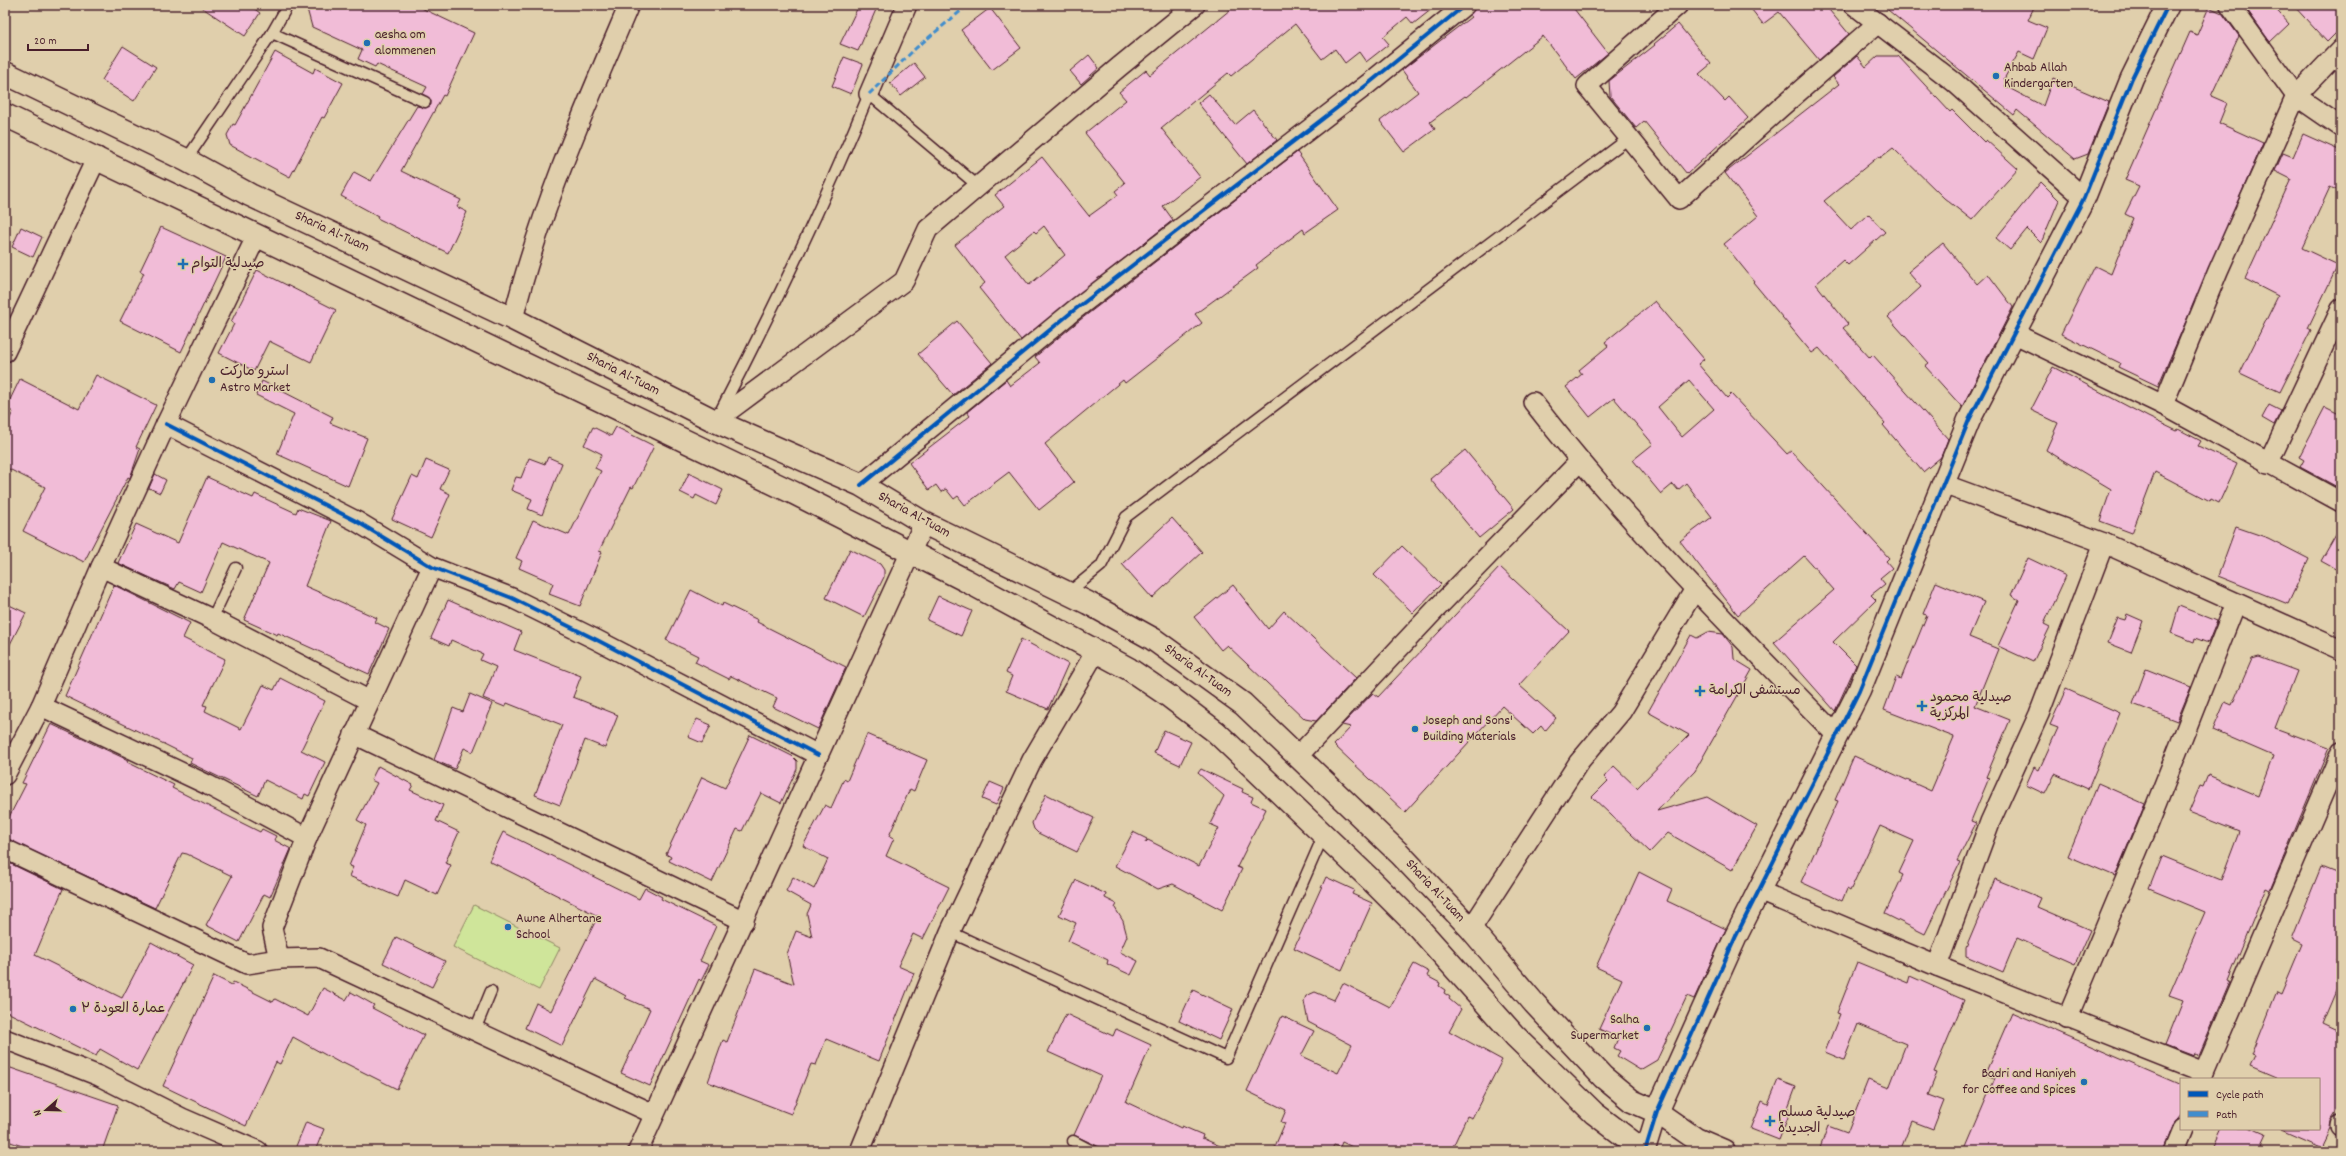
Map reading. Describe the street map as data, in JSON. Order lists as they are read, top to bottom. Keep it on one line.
{"streets":{"main road":["Sharia Al-Tuam"]},"places":{"other":["aesha om alommenen","Ahbab Allah Kindergarten","استرو ماركت Astro Market","Joseph and Sons' Building Materials","Awne Alhertane School","عمارة العودة ٣","Salha Supermarket","Badri and Haniyeh for Coffee and Spices"],"health":["صيدلية التوام","مستشفى الكرامة","صيدلية محمود المركزية","صيدلية مسلم الجديدة"]},"legend":["Cycle path","Path"],"scale_bar":"20 m","north":"left"}
